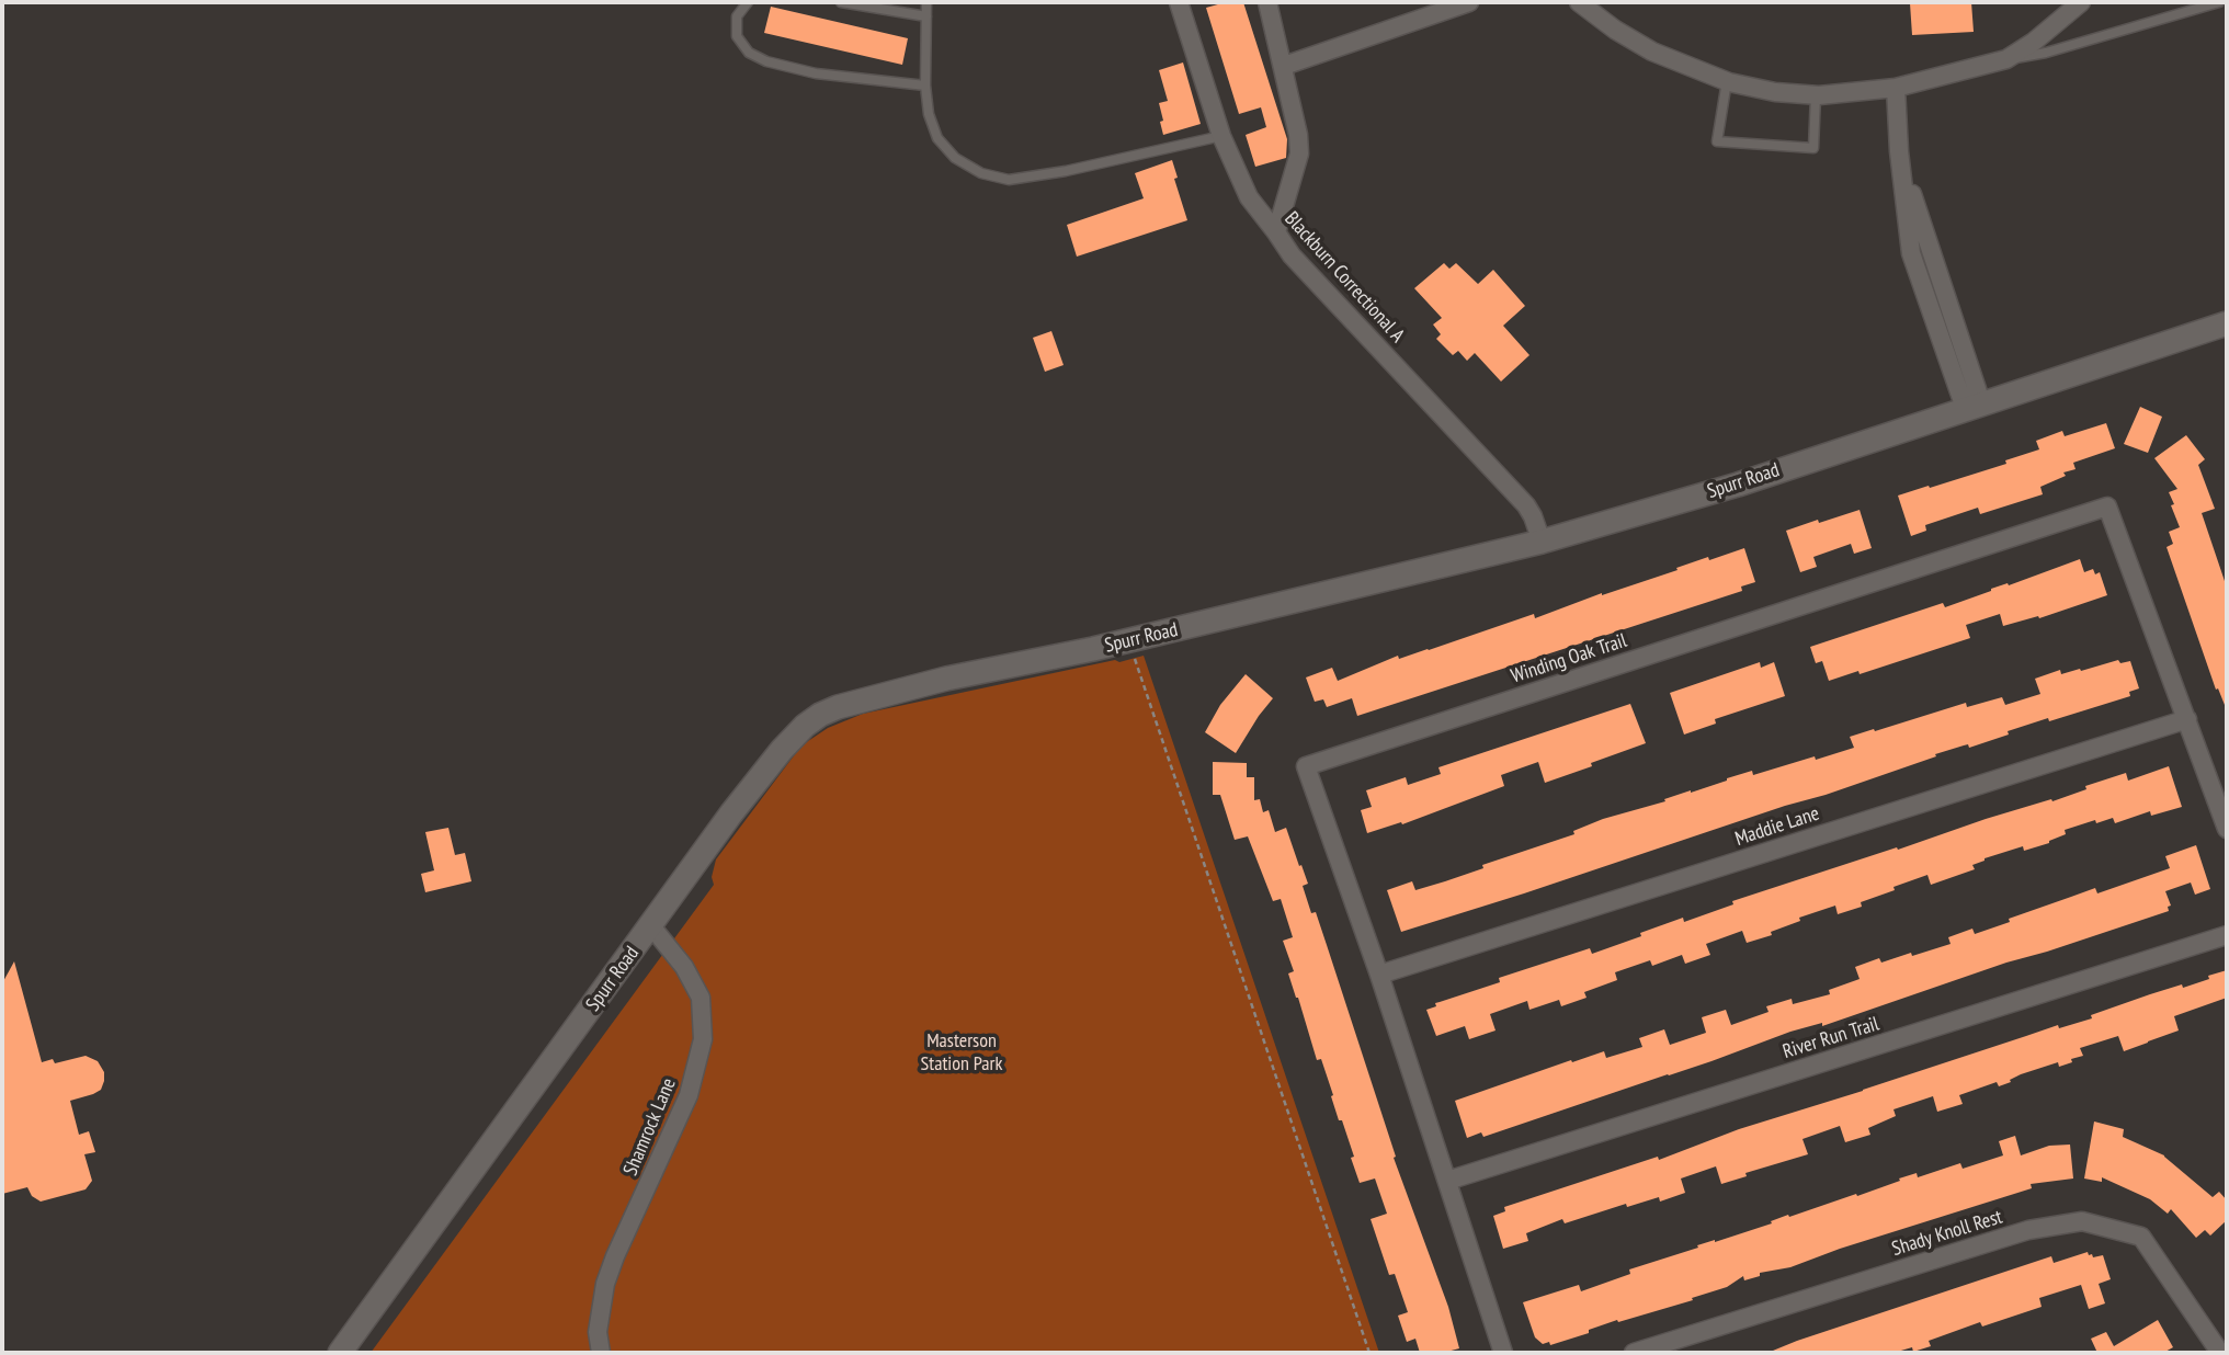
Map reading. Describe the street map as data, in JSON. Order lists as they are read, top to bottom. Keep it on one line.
{"streets":{"street":["Blackburn Correctional A","Spurr Road","Winding Oak Trail","Maddie Lane","River Run Trail","Shamrock Lane","Shady Knoll Rest"]},"crossings":[["Blackburn Correctional A","Spurr Road"],["Spurr Road","Shamrock Lane"],["Winding Oak Trail","Maddie Lane"],["Winding Oak Trail","River Run Trail"]],"parks":["Masterson Station Park"]}
